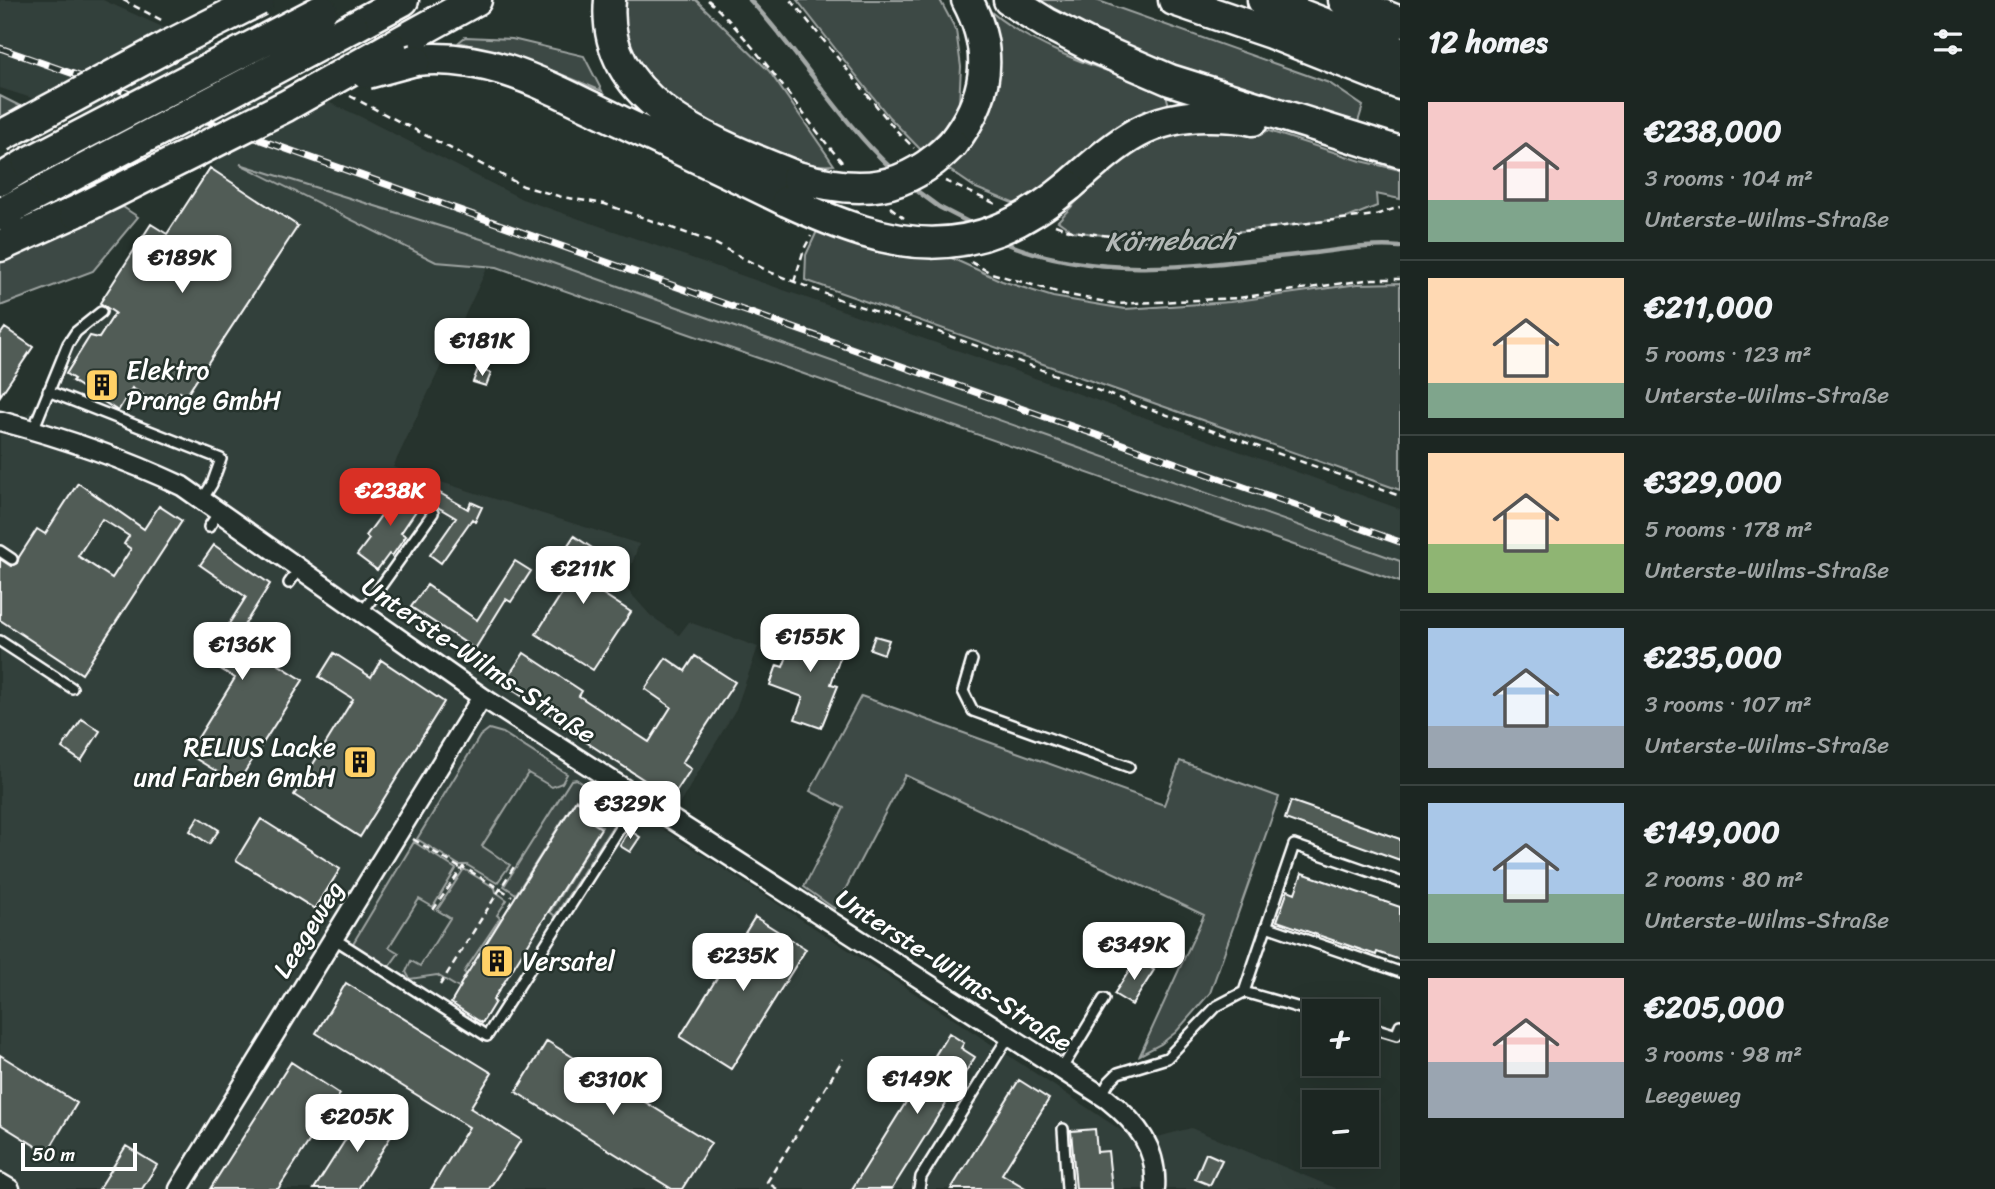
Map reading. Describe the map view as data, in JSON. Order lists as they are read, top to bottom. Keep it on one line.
{"streets":{"street":["Unterste-Wilms-Straße","Leegeweg"]},"crossings":[["Unterste-Wilms-Straße","Leegeweg"]],"water":["Körnebach"],"places":{"building":["Elektro Prange GmbH","RELIUS Lacke und Farben GmbH","Versatel"]},"scale_bar":"50 m","page":{"heading":"12 homes","list":[{"name":"€238,000","note":"3 rooms · 104 m² · Unterste-Wilms-Straße"},{"name":"€211,000","note":"5 rooms · 123 m² · Unterste-Wilms-Straße"},{"name":"€329,000","note":"5 rooms · 178 m² · Unterste-Wilms-Straße"},{"name":"€235,000","note":"3 rooms · 107 m² · Unterste-Wilms-Straße"},{"name":"€149,000","note":"2 rooms · 80 m² · Unterste-Wilms-Straße"},{"name":"€205,000","note":"3 rooms · 98 m² · Leegeweg"}],"price":["€189K","€181K","€238K","€211K","€155K","€136K","€329K","€349K","€235K","€149K","€310K","€205K"],"map_buttons":["+","−"],"scale":"50 m"}}
